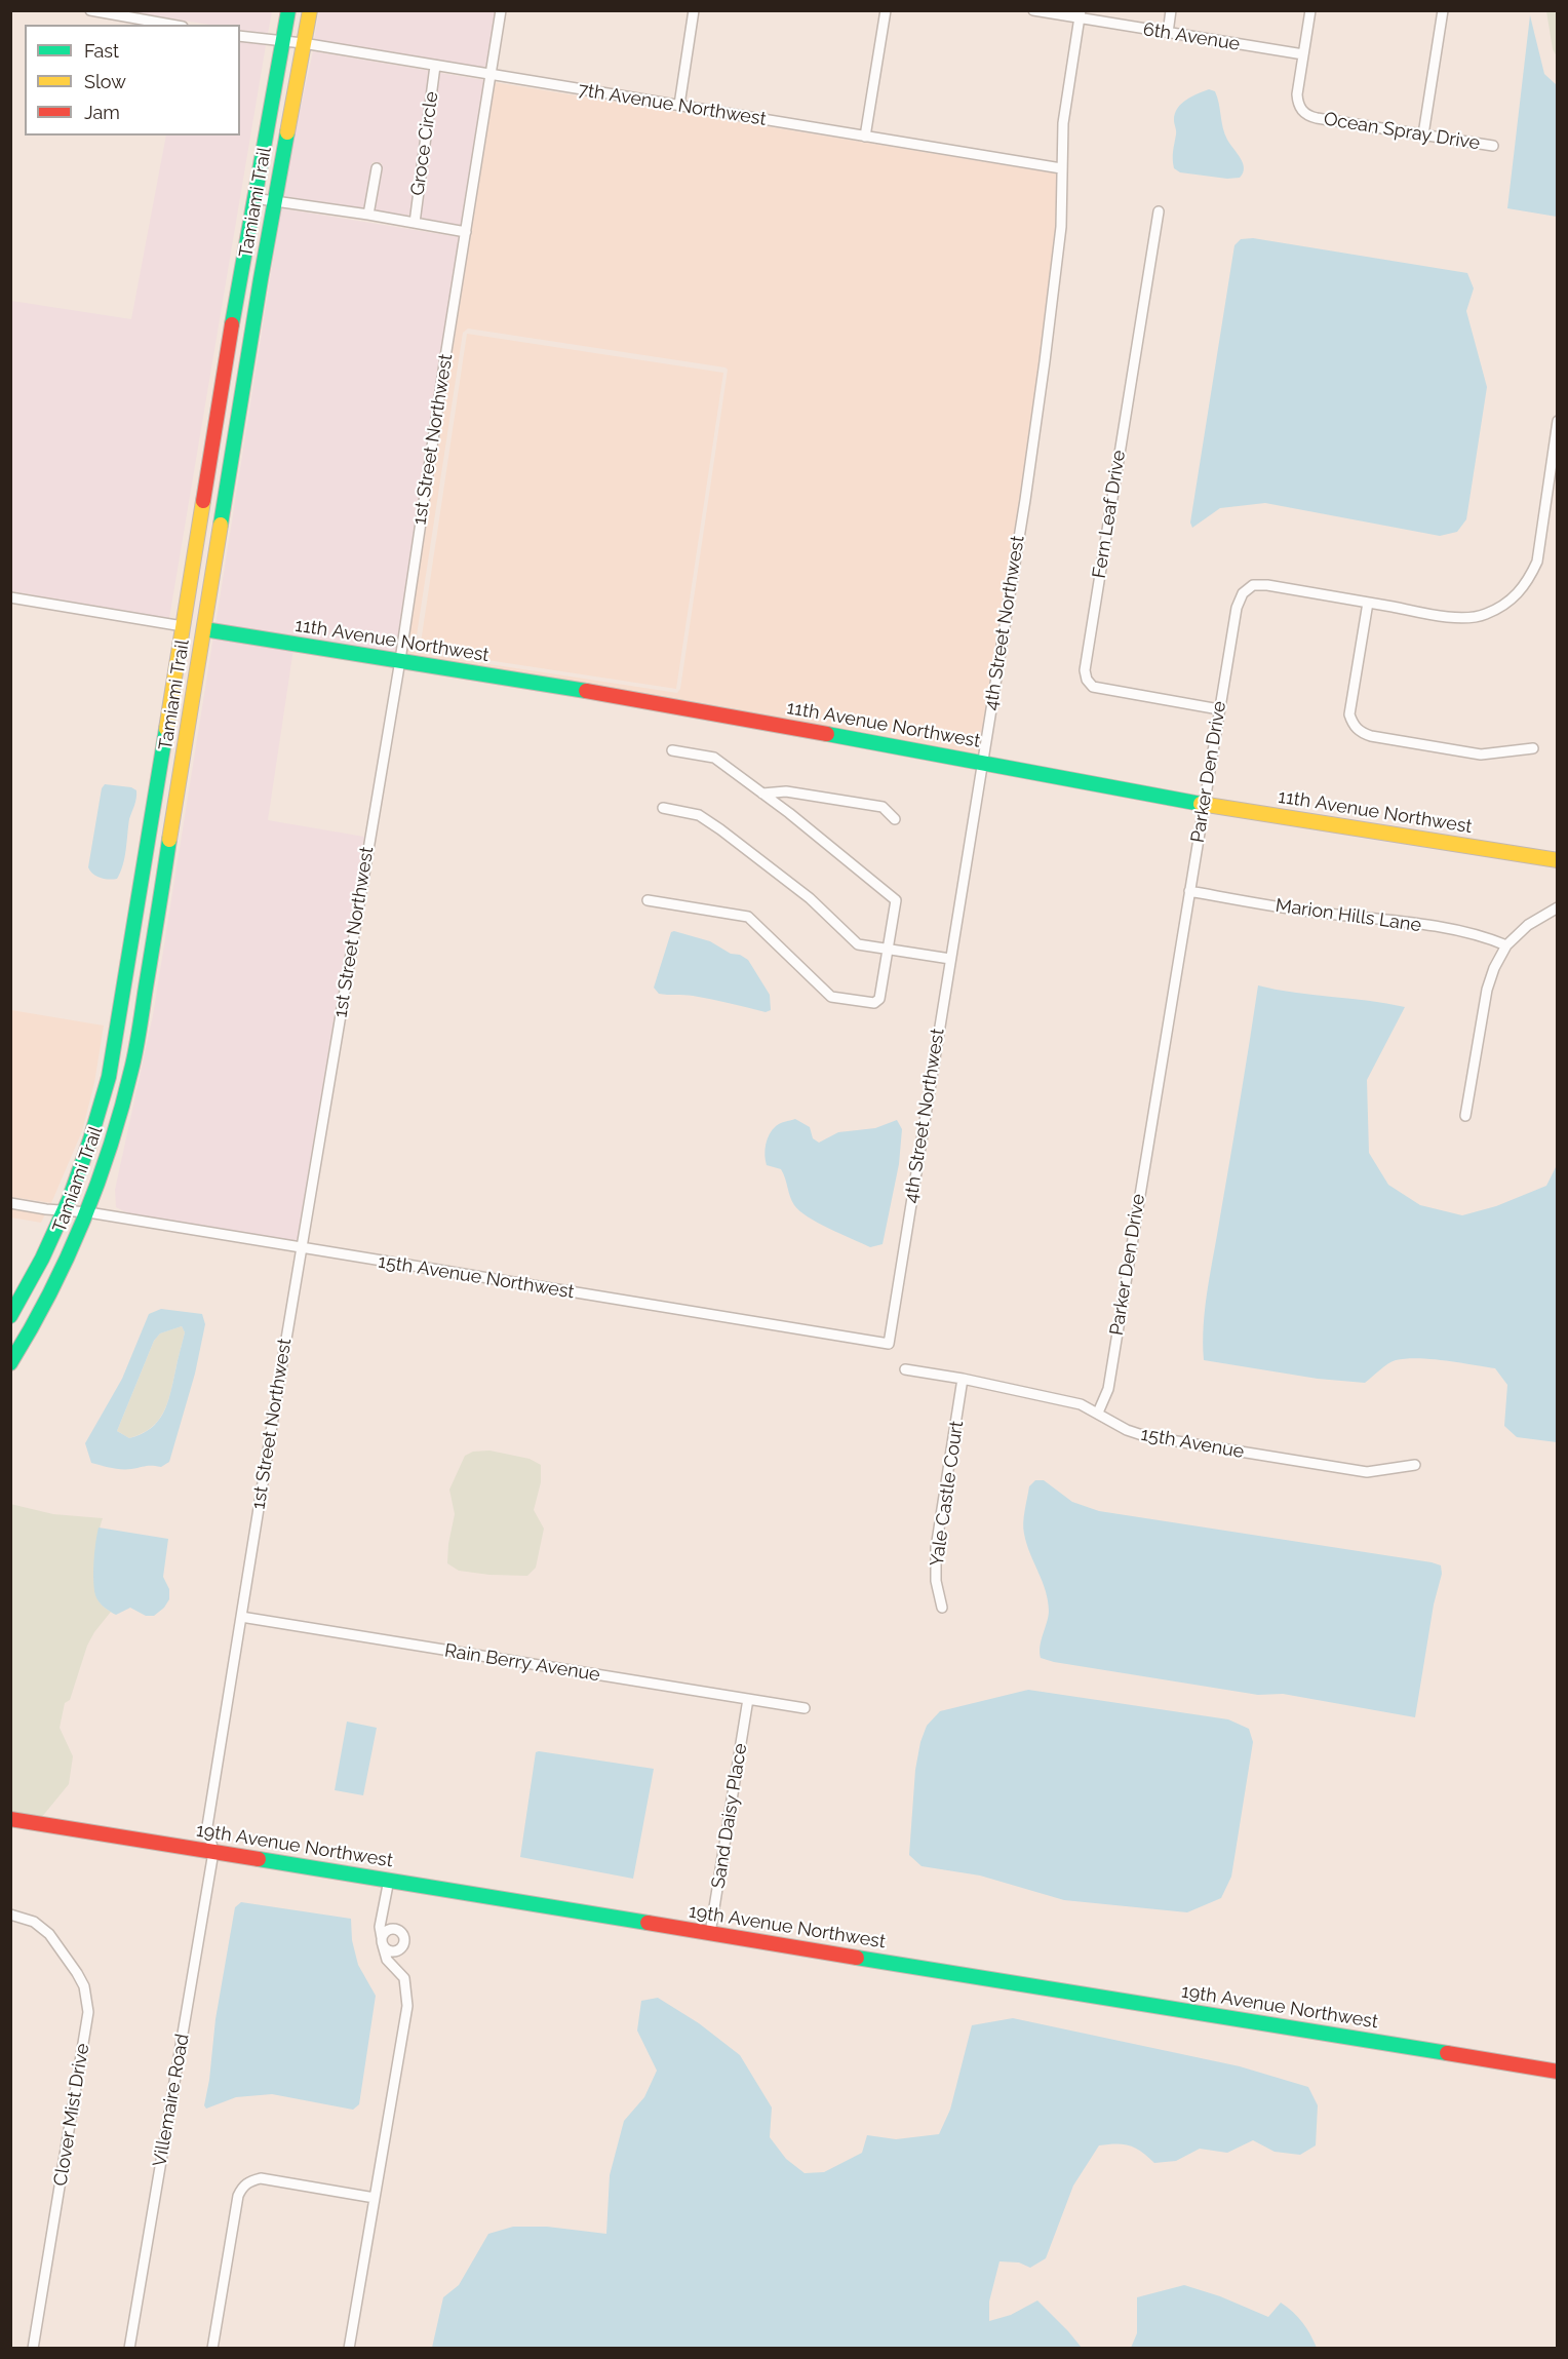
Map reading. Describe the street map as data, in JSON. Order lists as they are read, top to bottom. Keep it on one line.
{"streets":{"street":["6th Avenue","7th Avenue Northwest","Ocean Spray Drive","Groce Circle","Tamiami Trail","1st Street Northwest","Fern Leaf Drive","4th Street Northwest","11th Avenue Northwest","Parker Den Drive","Marion Hills Lane","15th Avenue Northwest","15th Avenue","Yale Castle Court","Rain Berry Avenue","Sand Daisy Place","19th Avenue Northwest","Villemaire Road","Clover Mist Drive"]},"crossings":[["6th Avenue","Ocean Spray Drive"],["6th Avenue","4th Street Northwest"],["7th Avenue Northwest","Groce Circle"],["7th Avenue Northwest","Tamiami Trail"],["7th Avenue Northwest","1st Street Northwest"],["7th Avenue Northwest","4th Street Northwest"],["Tamiami Trail","11th Avenue Northwest"],["Tamiami Trail","15th Avenue Northwest"],["1st Street Northwest","11th Avenue Northwest"],["1st Street Northwest","15th Avenue Northwest"],["1st Street Northwest","Rain Berry Avenue"],["1st Street Northwest","19th Avenue Northwest"],["1st Street Northwest","Villemaire Road"],["Fern Leaf Drive","Parker Den Drive"],["4th Street Northwest","11th Avenue Northwest"],["4th Street Northwest","15th Avenue Northwest"],["11th Avenue Northwest","Parker Den Drive"],["Parker Den Drive","Marion Hills Lane"],["Parker Den Drive","15th Avenue"],["15th Avenue","Yale Castle Court"],["Rain Berry Avenue","Sand Daisy Place"],["Sand Daisy Place","19th Avenue Northwest"],["19th Avenue Northwest","Villemaire Road"]],"legend":["Fast","Slow","Jam"]}
